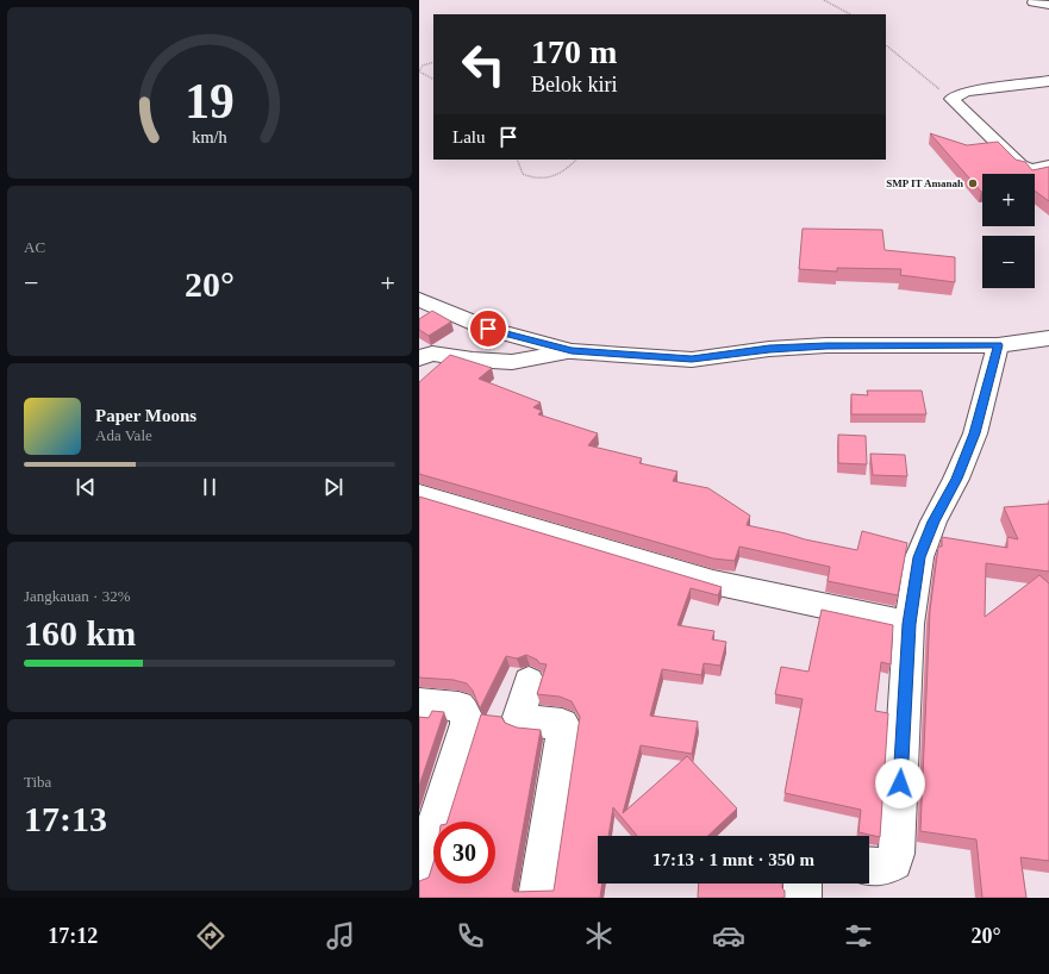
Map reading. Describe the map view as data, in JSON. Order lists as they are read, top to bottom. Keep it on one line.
{"places":["SMP IT Amanah"],"page":{"turn":["170 m","Belok kiri"],"then":"Lalu","map_buttons":["+","−"],"tile":["AC",["Jangkauan · 32%","160 km"],["Tiba","17:13"]],"heat":["−","20°","+"],"song":["Paper Moons","Ada Vale"],"limit":"30","trip":"17:13 · 1 mnt · 350 m","tabs":["17:12","20°"],"gauge":["19","km/h"]}}
